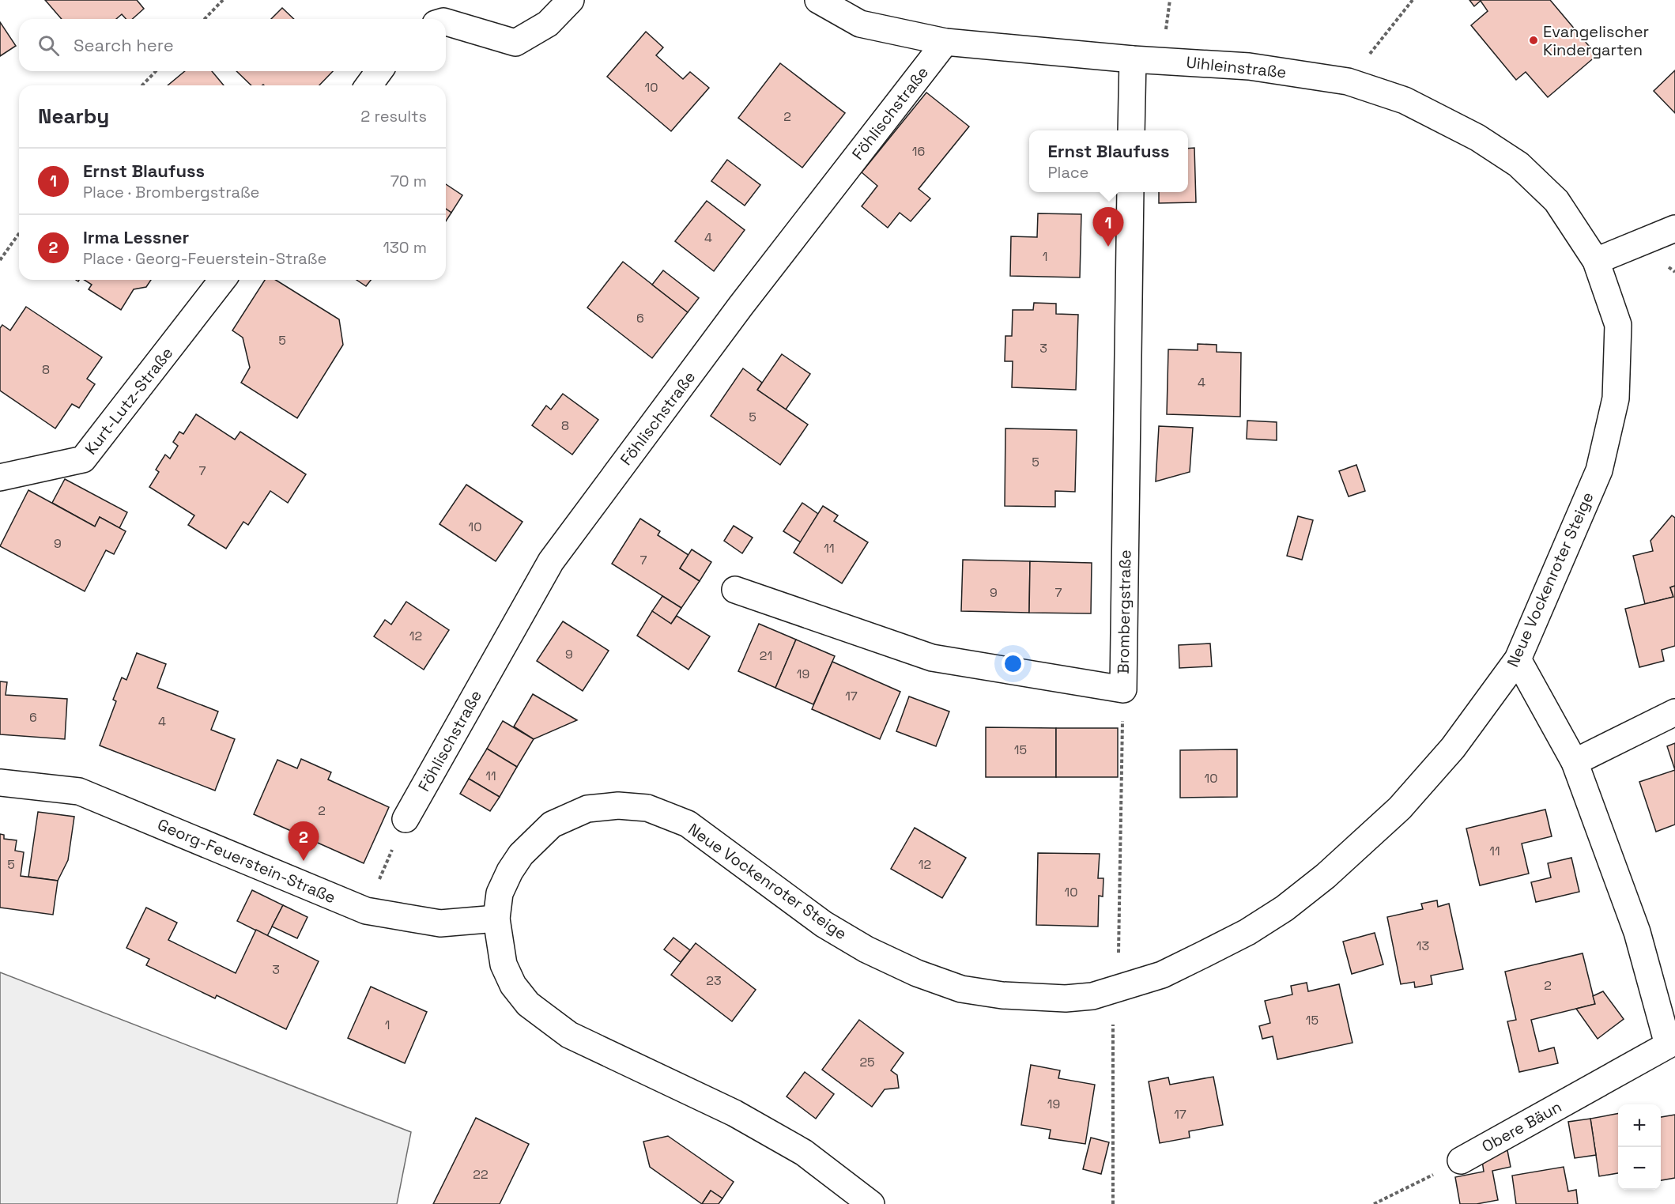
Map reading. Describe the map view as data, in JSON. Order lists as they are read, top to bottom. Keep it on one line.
{"streets":{"street":["Uihleinstraße","Föhlischstraße","Kurt-Lutz-Straße","Neue Vockenroter Steige","Brombergstraße","Georg-Feuerstein-Straße","Obere Bäun"]},"crossings":[["Uihleinstraße","Föhlischstraße"],["Uihleinstraße","Neue Vockenroter Steige"],["Neue Vockenroter Steige","Georg-Feuerstein-Straße"],["Neue Vockenroter Steige","Obere Bäun"]],"places":["Evangelischer Kindergarten"],"house_numbers":["10","2","16","4","1","6","5","3","8","4","5","8","5","7","10","9","11","7","9","7","12","9","21","19","17","6","4","15","11","10","2","11","5","12","10","13","3","23","2","15","1","25","19","17","22"],"page":{"search":"Search here","heading":["Nearby","2 results"],"popup":["Ernst Blaufuss","Place"],"list":[{"mark":"1","name":"Ernst Blaufuss","note":"Place · Brombergstraße","value":"70 m"},{"mark":"2","name":"Irma Lessner","note":"Place · Georg-Feuerstein-Straße","value":"130 m"}],"pins":["1","2"],"map_buttons":["+","−"]}}
